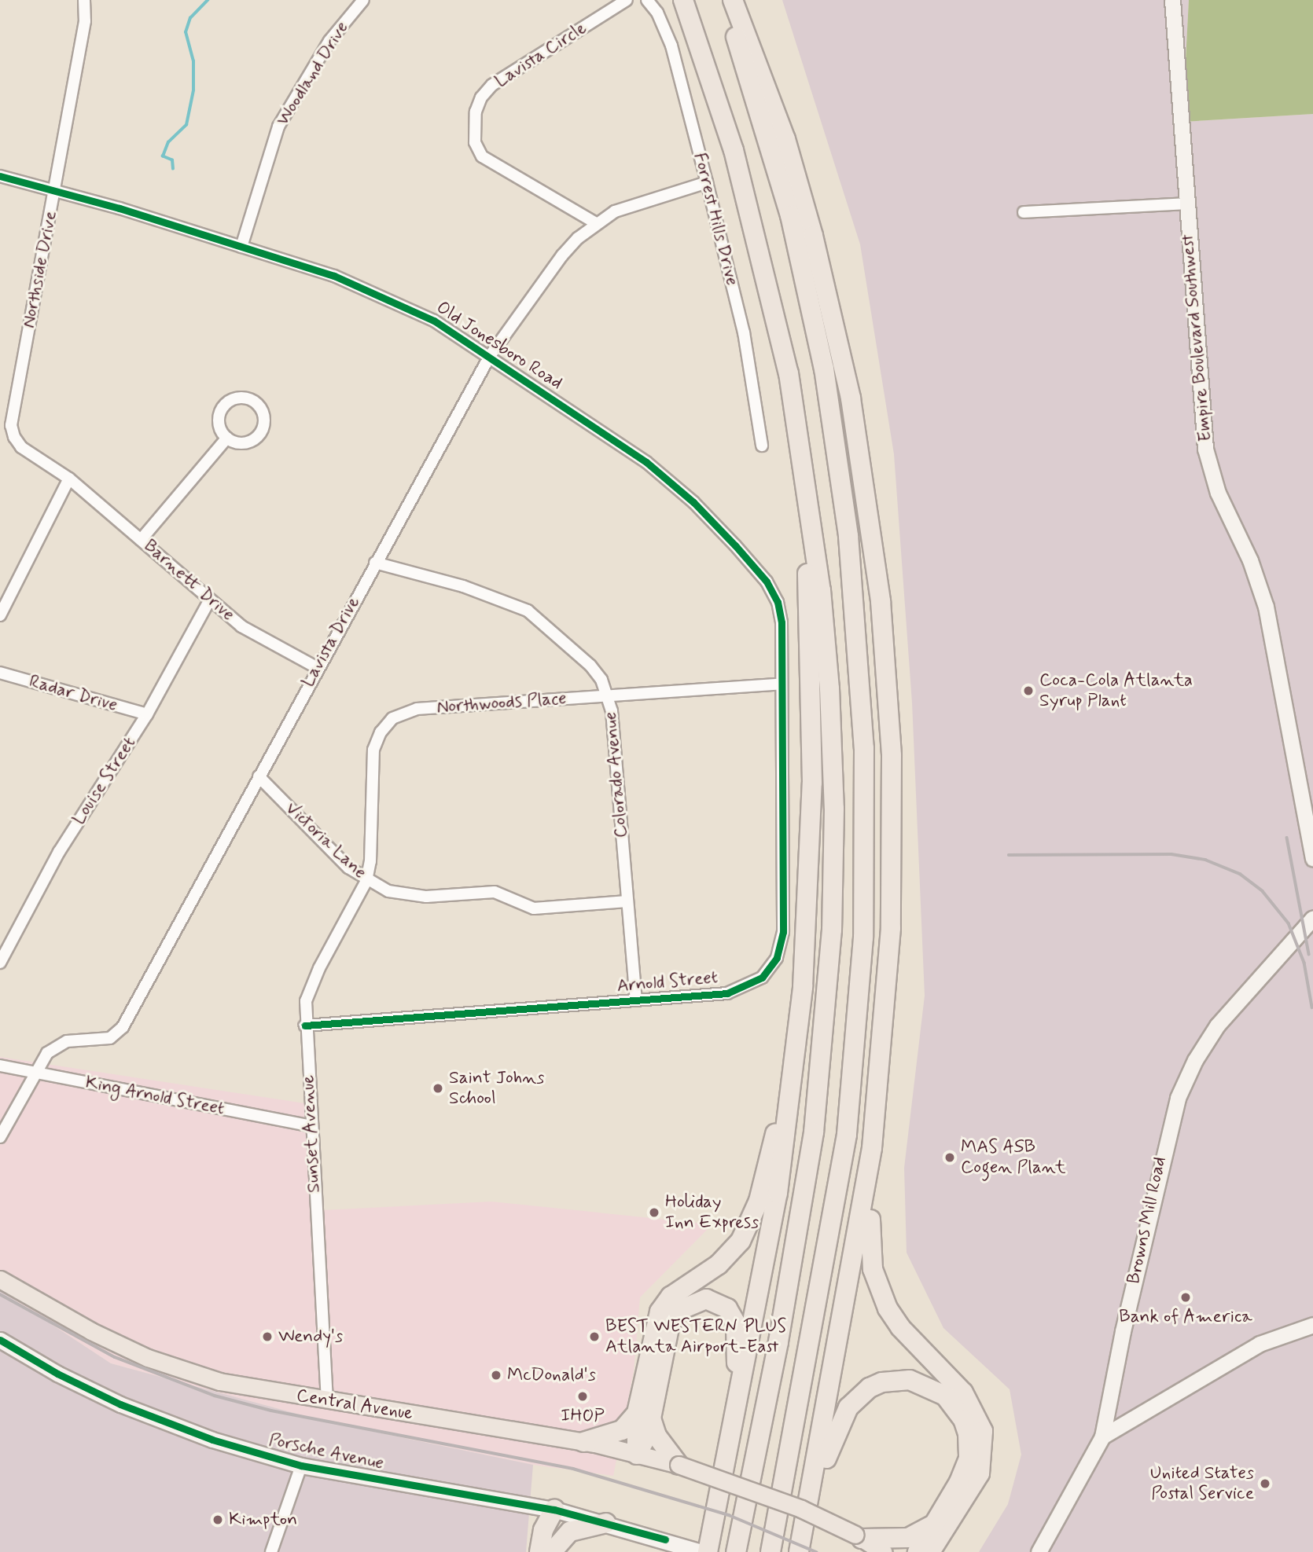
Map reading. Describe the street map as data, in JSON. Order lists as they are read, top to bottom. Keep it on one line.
{"streets":{"main road":["Central Avenue"],"street":["Lavista Circle","Woodland Drive","Forrest Hills Drive","Northside Drive","Empire Boulevard Southwest","Old Jonesboro Road","Barnett Drive","Lavista Drive","Radar Drive","Northwoods Place","Colorado Avenue","Louise Street","Victoria Lane","Arnold Street","King Arnold Street","Sunset Avenue","Browns Mill Road","Porsche Avenue"]},"crossings":[["Lavista Circle","Lavista Drive"],["Woodland Drive","Old Jonesboro Road"],["Forrest Hills Drive","Lavista Drive"],["Northside Drive","Old Jonesboro Road"],["Northside Drive","Barnett Drive"],["Old Jonesboro Road","Lavista Drive"],["Old Jonesboro Road","Northwoods Place"],["Old Jonesboro Road","Arnold Street"],["Barnett Drive","Lavista Drive"],["Barnett Drive","Louise Street"],["Lavista Drive","Colorado Avenue"],["Lavista Drive","Victoria Lane"],["Lavista Drive","King Arnold Street"],["Radar Drive","Louise Street"],["Northwoods Place","Colorado Avenue"],["Northwoods Place","Victoria Lane"],["Northwoods Place","Arnold Street"],["Northwoods Place","Sunset Avenue"],["Colorado Avenue","Victoria Lane"],["Colorado Avenue","Arnold Street"],["Victoria Lane","Sunset Avenue"],["Arnold Street","Sunset Avenue"],["King Arnold Street","Sunset Avenue"],["Sunset Avenue","Central Avenue"]],"places":["Coca-Cola Atlanta Syrup Plant","Saint Johns School","MAS ASB Cogen Plant","Holiday Inn Express","Bank of America","Wendy's","BEST WESTERN PLUS Atlanta Airport-East","McDonald's","IHOP","United States Postal Service","Kimpton"]}
